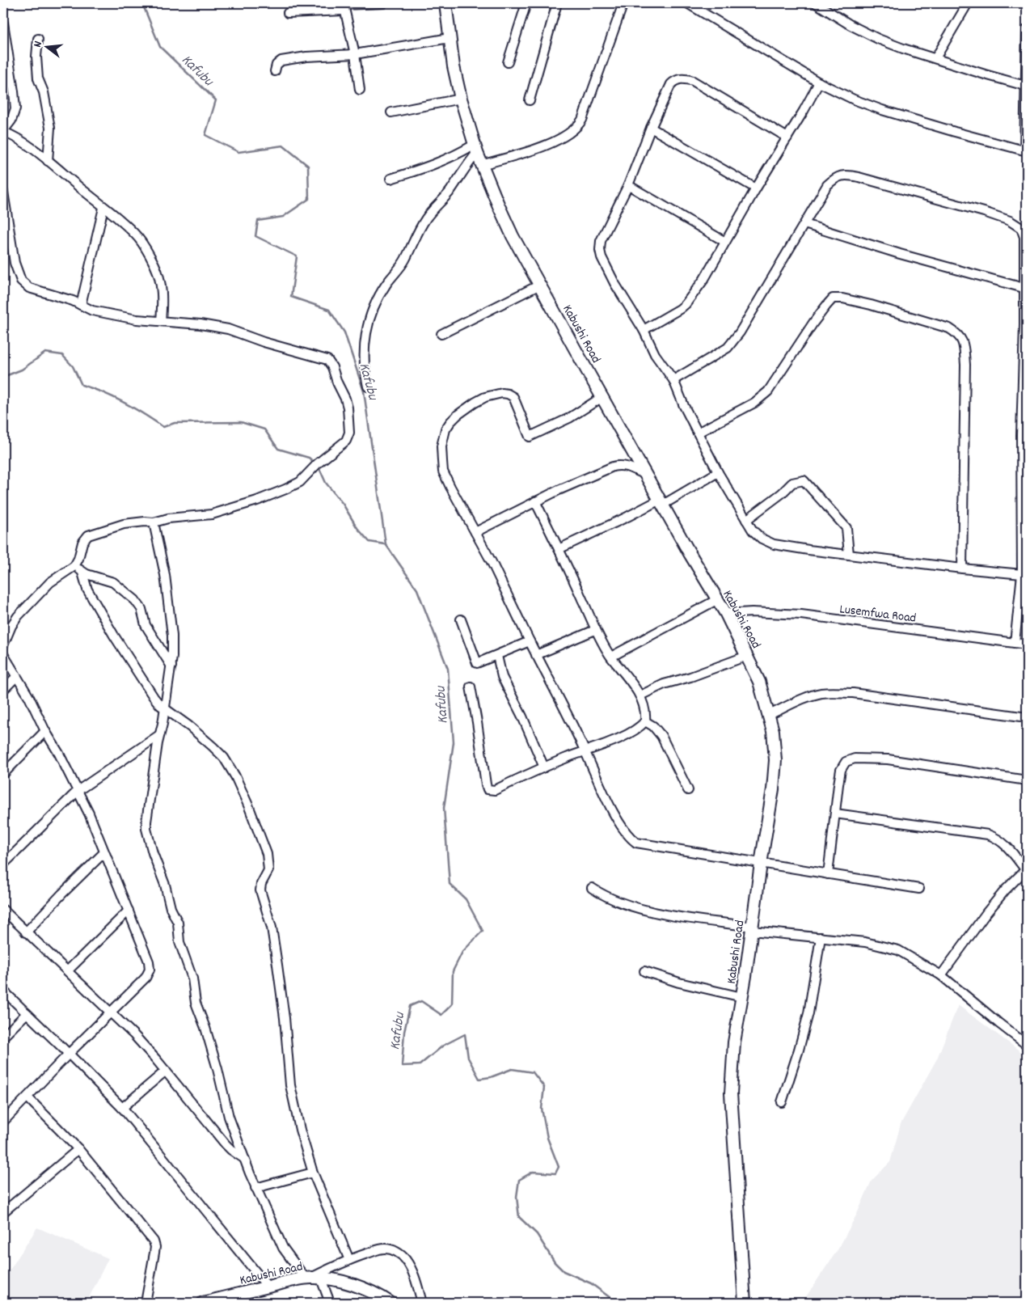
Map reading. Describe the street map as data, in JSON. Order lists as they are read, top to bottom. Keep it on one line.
{"streets":{"main road":["Kabushi Road"],"street":["Lusemfwa Road"]},"crossings":[["Kabushi Road","Lusemfwa Road"]],"water":["Kafubu"],"north":"left"}
